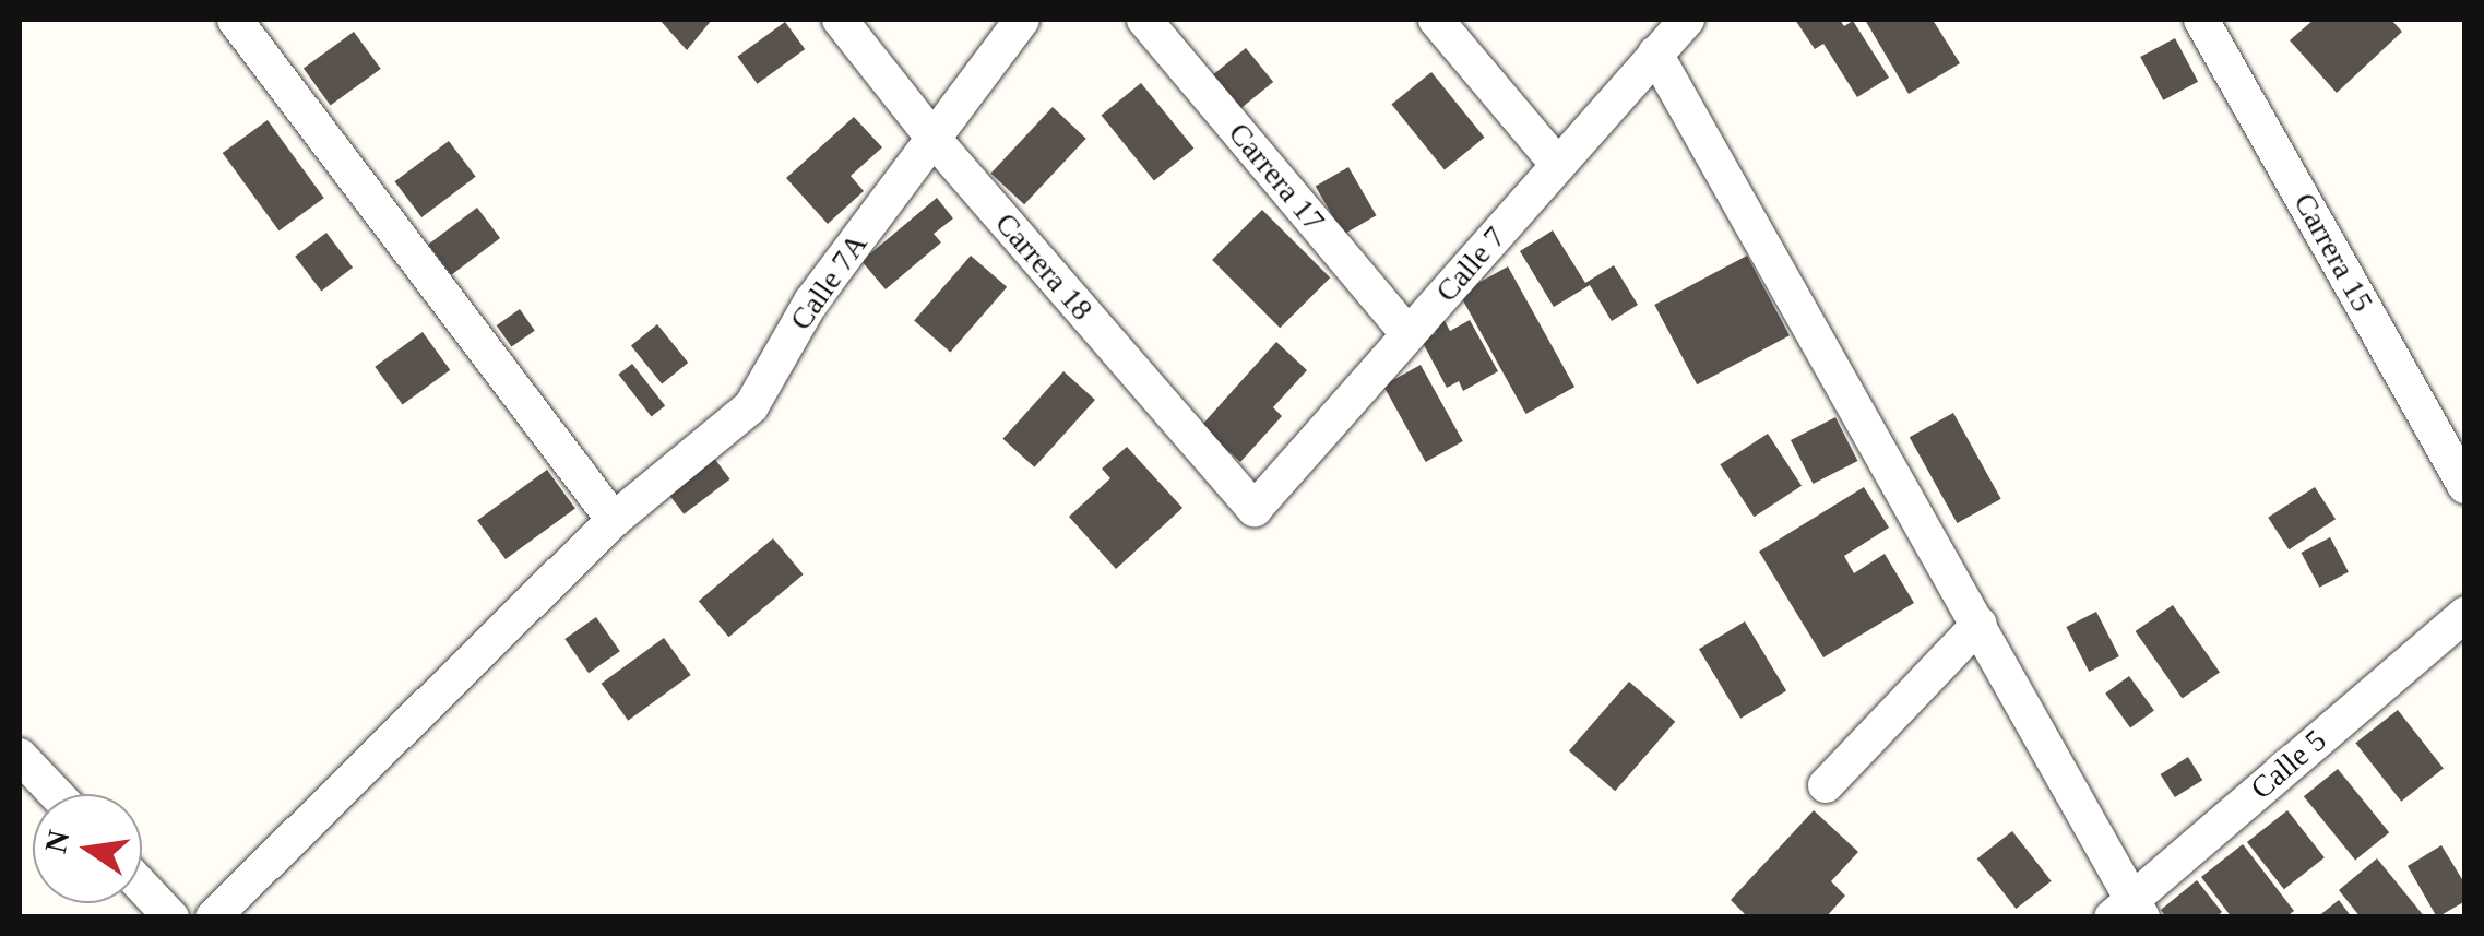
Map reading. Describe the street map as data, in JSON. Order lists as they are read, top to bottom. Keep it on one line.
{"streets":{"street":["Carrera 17","Carrera 15","Calle 7","Carrera 18","Calle 7A","Calle 5"]},"crossings":[["Carrera 17","Calle 7"],["Calle 7","Carrera 18"],["Carrera 18","Calle 7A"]],"north":"left"}
